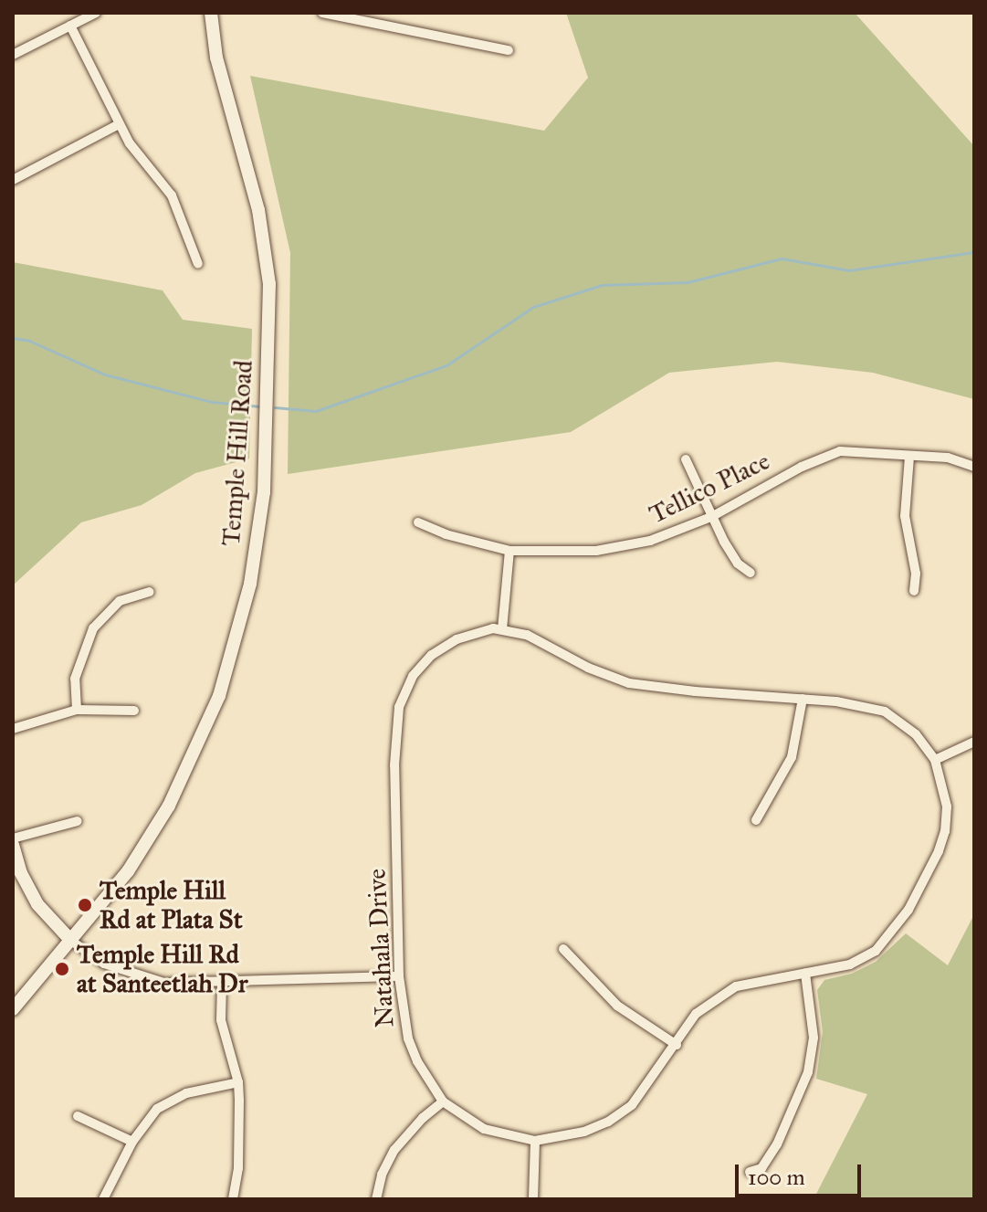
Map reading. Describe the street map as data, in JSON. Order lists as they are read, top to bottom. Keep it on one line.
{"streets":{"main road":["Temple Hill Road"],"street":["Tellico Place","Natahala Drive"]},"places":["Temple Hill Rd at Plata St","Temple Hill Rd at Santeetlah Dr"],"scale_bar":"100 m"}
